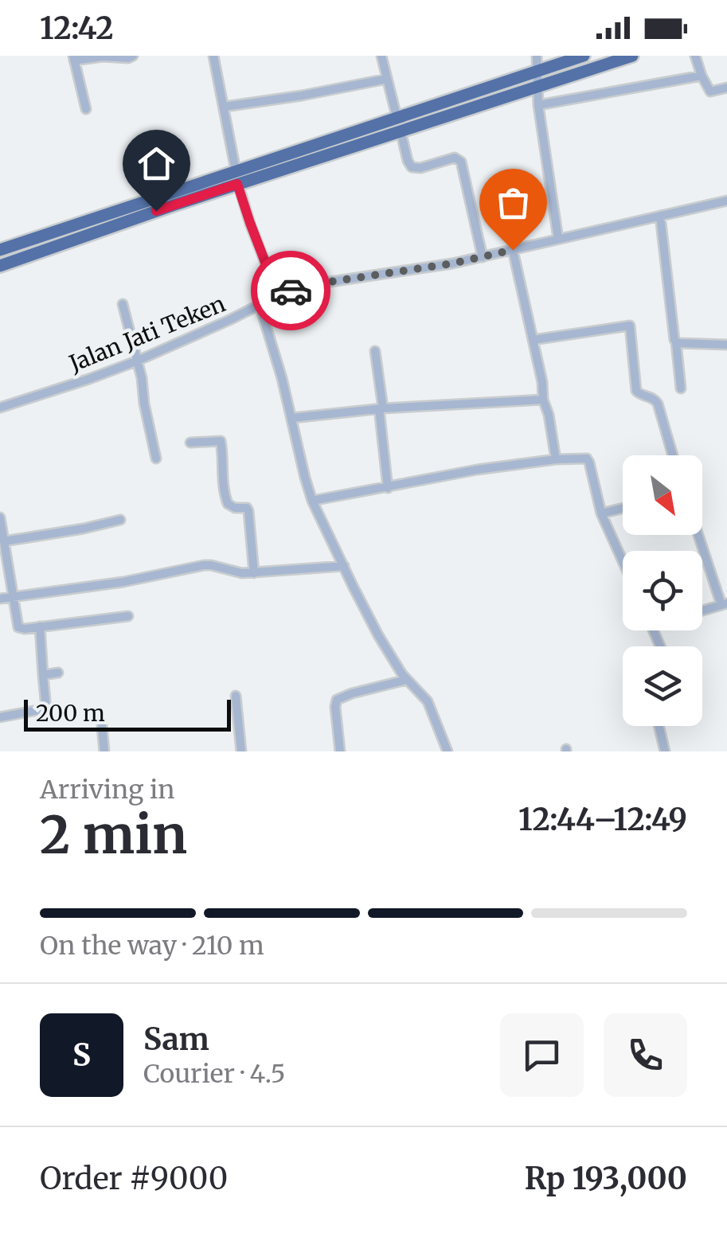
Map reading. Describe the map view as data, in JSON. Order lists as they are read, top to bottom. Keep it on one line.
{"streets":{"street":["Jalan Jati Teken"]},"scale_bar":"200 m","north":"bottom right","page":{"status":"12:42","scale":"200 m","heading":["2 min","Arriving in","12:44–12:49"],"panel":["Sam","Courier · 4.5","Order #9000","Rp 193,000"],"bar":"On the way · 210 m","round":"S"}}
